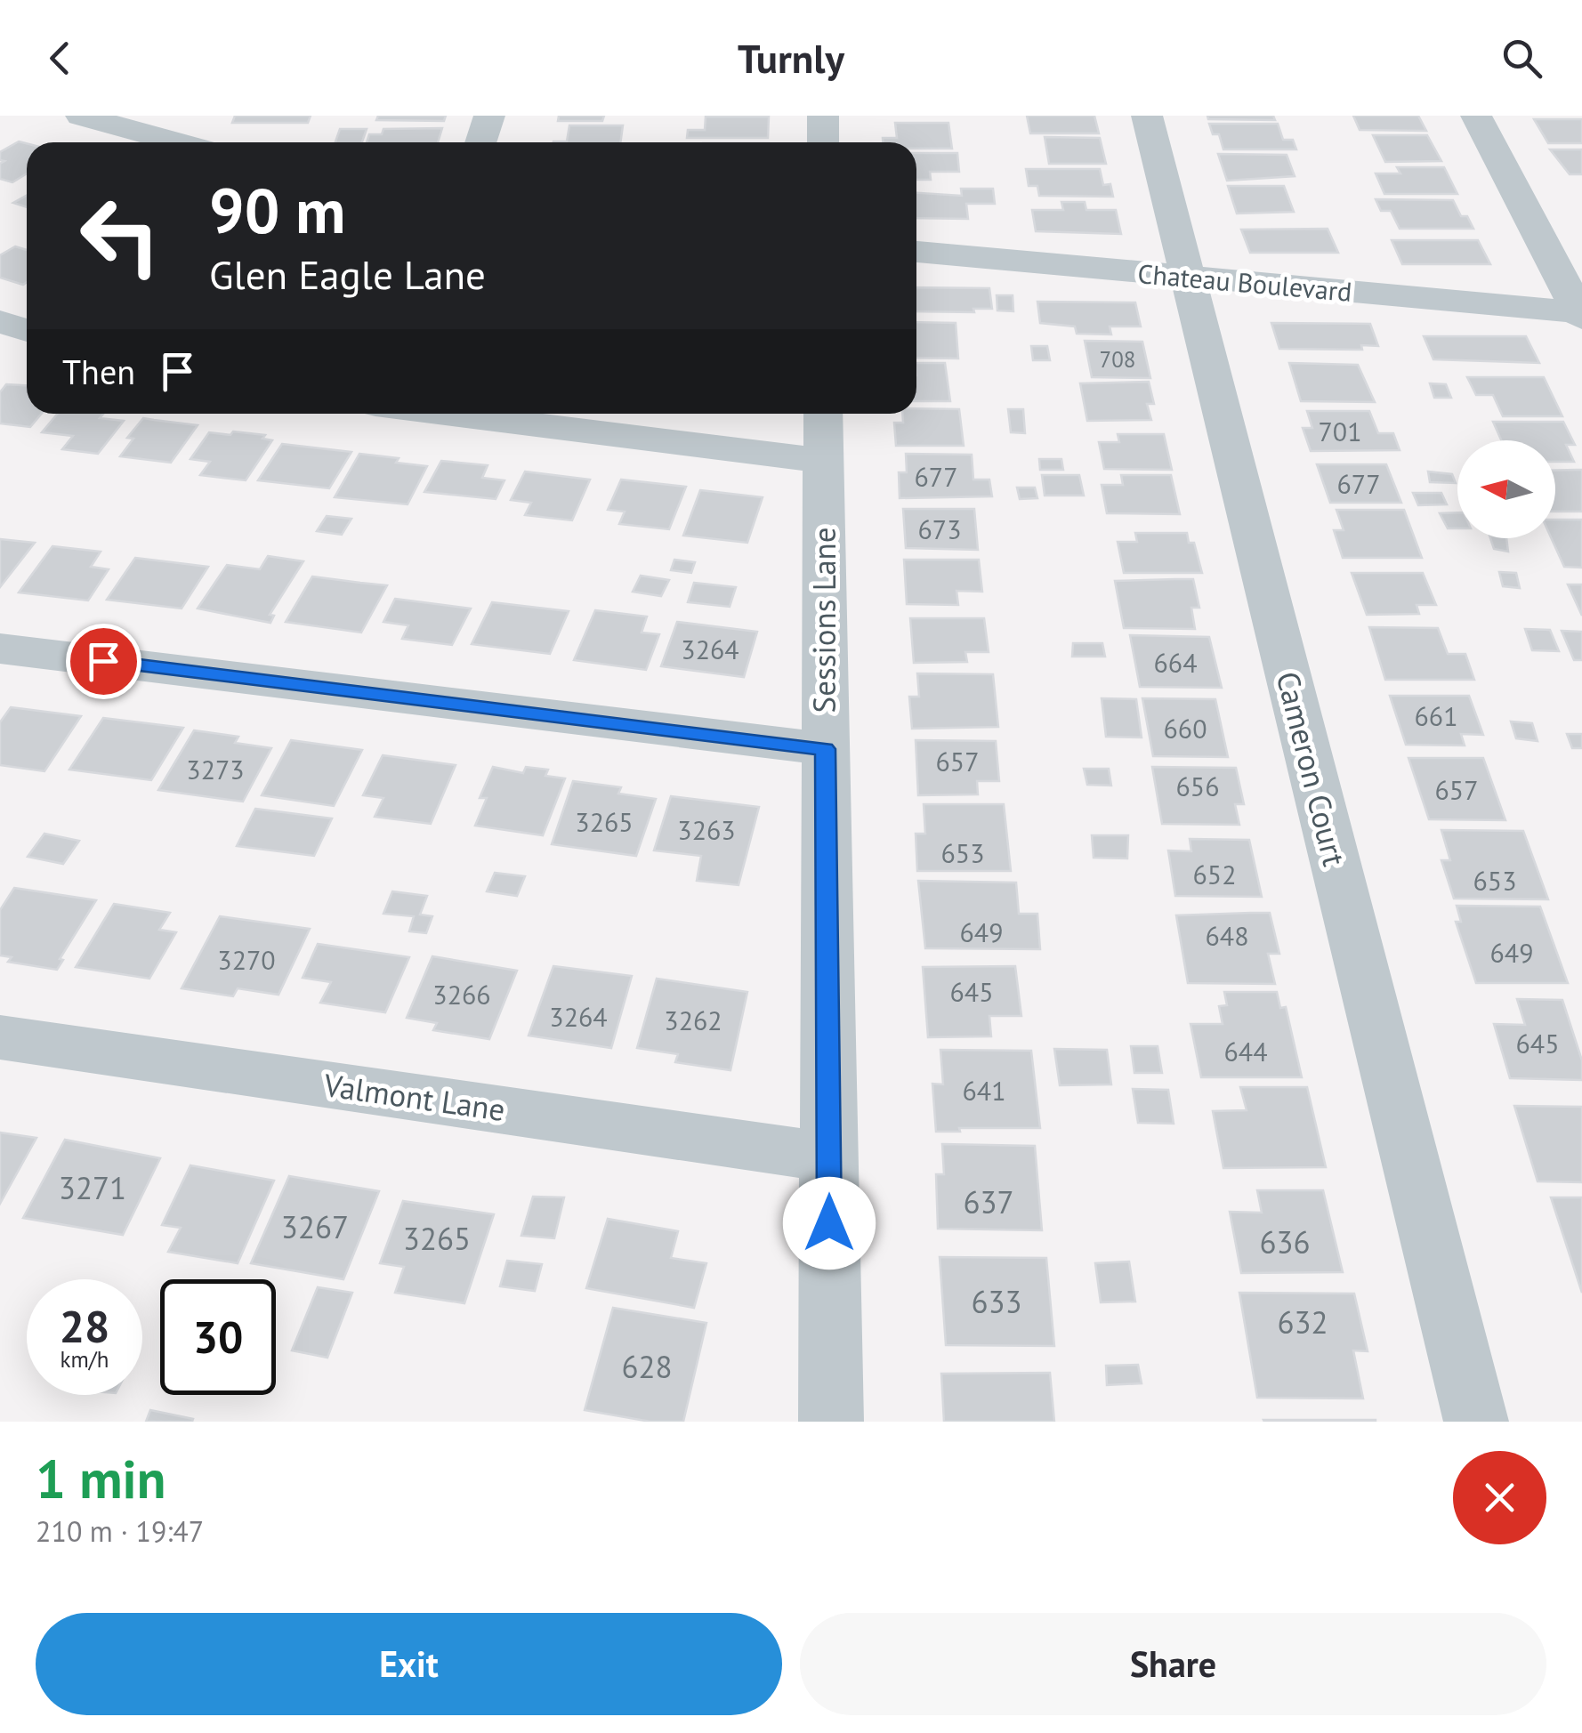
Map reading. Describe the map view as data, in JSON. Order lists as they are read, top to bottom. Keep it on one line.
{"streets":{"street":["Chateau Boulevard","Sessions Lane","Cameron Court","Valmont Lane"]},"crossings":[["Chateau Boulevard","Cameron Court"],["Sessions Lane","Valmont Lane"]],"house_numbers":["708","701","677","677","673","3264","664","661","660","657","3273","656","657","3265","3263","653","652","653","649","648","649","3270","645","3266","3264","3262","645","644","641","3271","637","3267","3265","636","633","632","628"],"north":"left","page":{"header":"Turnly","turn":["90 m","Glen Eagle Lane"],"then":"Then","speed":"28 km/h","limit":"30","heading":["1 min","210 m · 19:47"],"buttons":["Exit","Share"]}}
